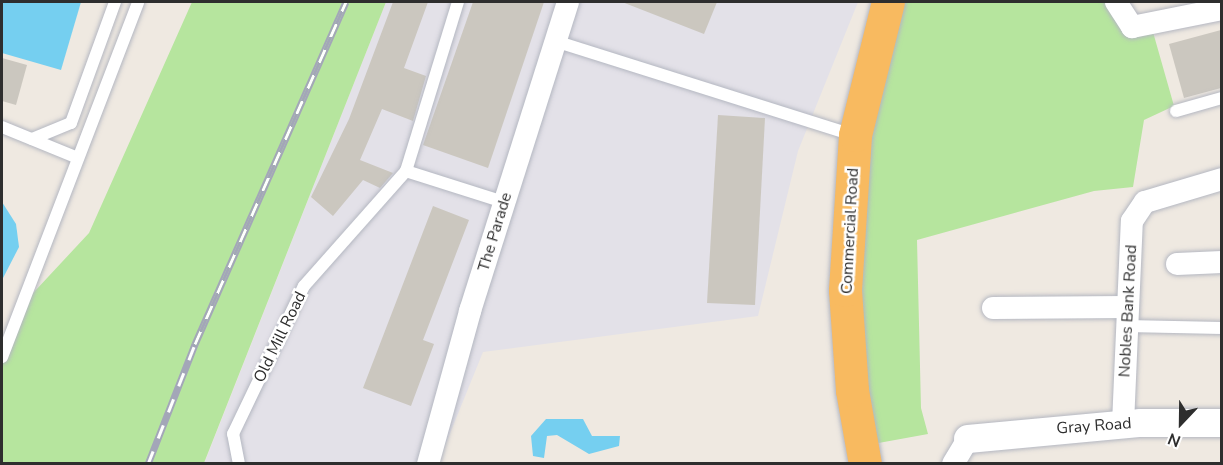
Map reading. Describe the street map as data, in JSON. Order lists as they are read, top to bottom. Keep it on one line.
{"streets":{"highway":["Commercial Road"],"street":["The Parade","Nobles Bank Road","Gray Road"],"lane":["Old Mill Road"]},"crossings":[["Nobles Bank Road","Gray Road"]],"north":"bottom"}
